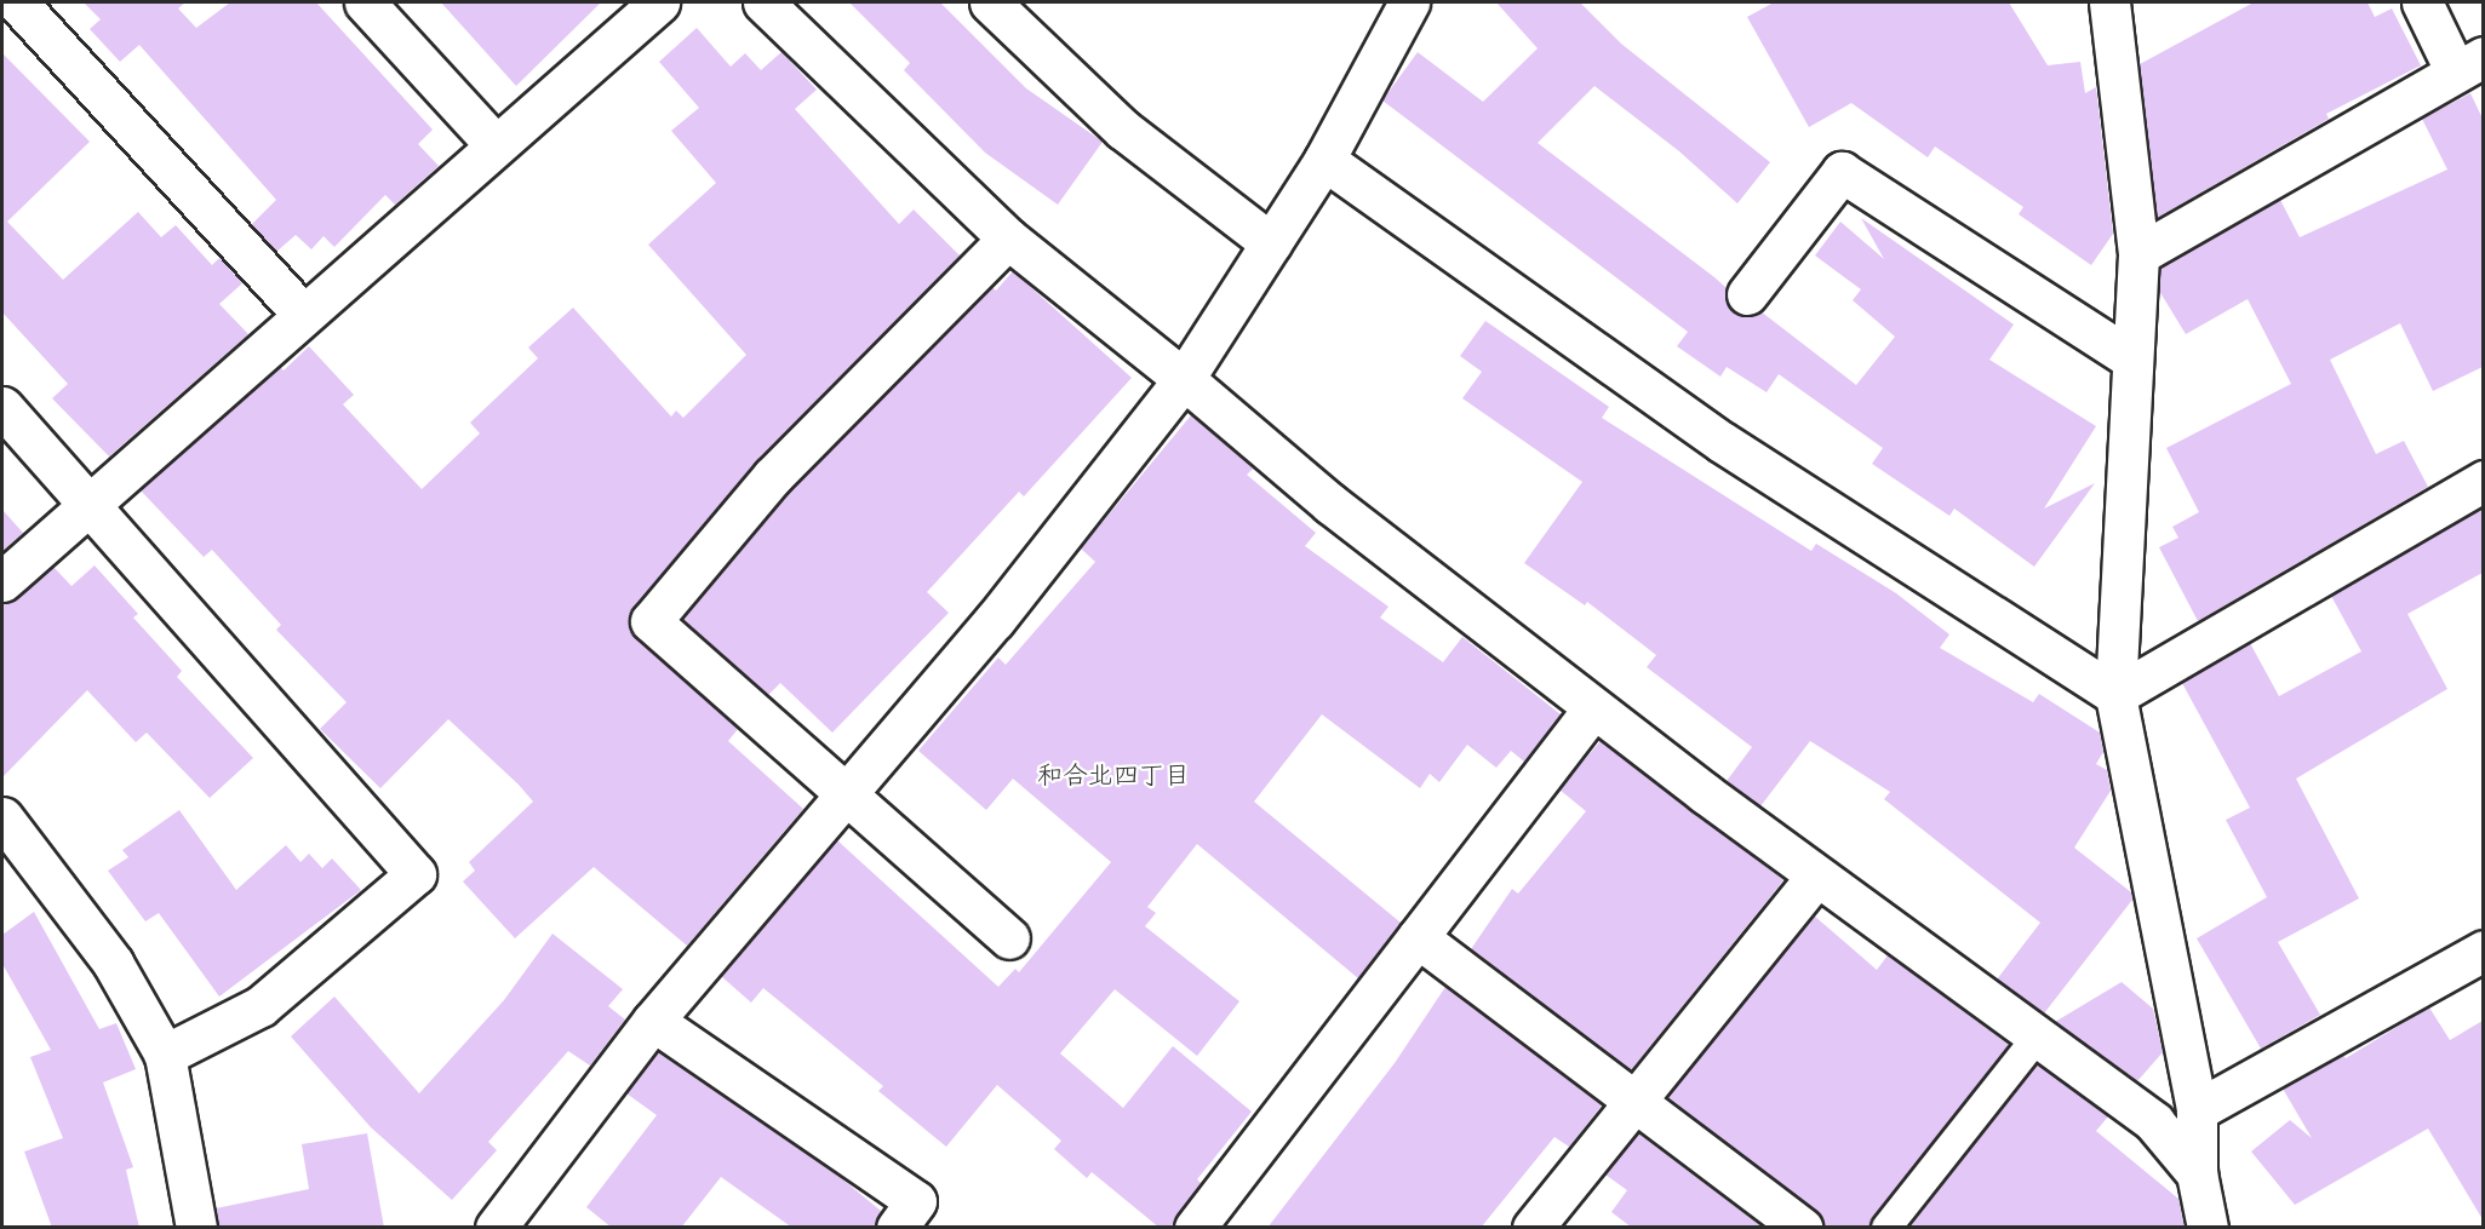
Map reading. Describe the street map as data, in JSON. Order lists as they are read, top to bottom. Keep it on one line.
{"districts":["和合北四丁目"]}
